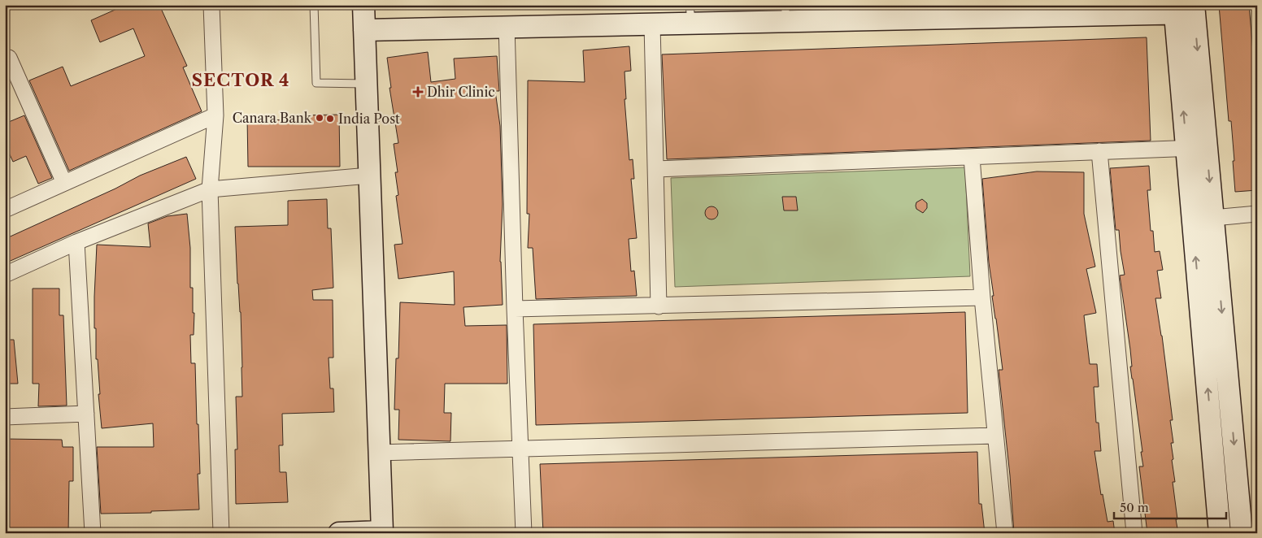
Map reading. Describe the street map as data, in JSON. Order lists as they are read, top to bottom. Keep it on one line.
{"districts":["SECTOR 4"],"places":{"health":["Dhir Clinic"],"other":["Canara Bank","India Post"]},"scale_bar":"50 m"}
